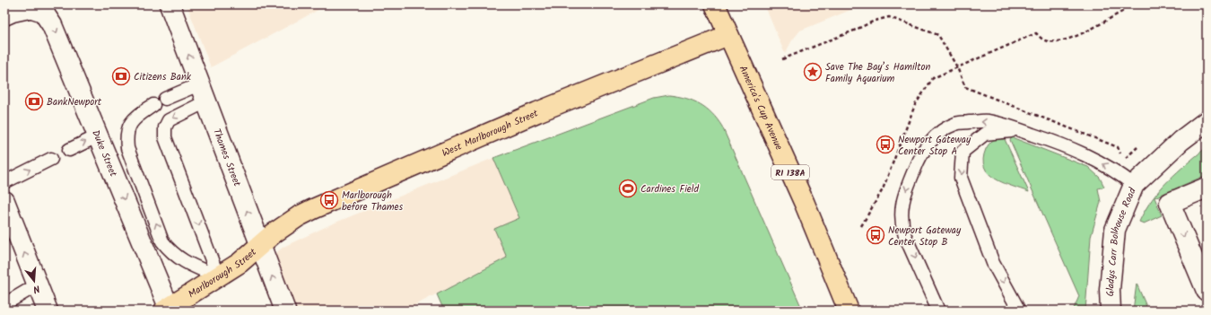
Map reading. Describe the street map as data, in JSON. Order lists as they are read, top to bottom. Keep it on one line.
{"streets":{"main road":["America's Cup Avenue","West Marlborough Street","RI 138A","Marlborough Street"],"street":["Duke Street","Thames Street","Gladys Carr Bolhouse Road"]},"crossings":[["America's Cup Avenue","West Marlborough Street"],["West Marlborough Street","Thames Street"],["West Marlborough Street","Marlborough Street"],["Duke Street","Marlborough Street"],["Thames Street","Marlborough Street"]],"one_way":["Thames Street"],"places":{"place":["Save The Bay’s Hamilton Family Aquarium"],"bank":["Citizens Bank","BankNewport"],"bus stop":["Newport Gateway Center Stop A","Marlborough before Thames","Newport Gateway Center Stop B"],"sports":["Cardines Field"]},"north":"bottom"}
